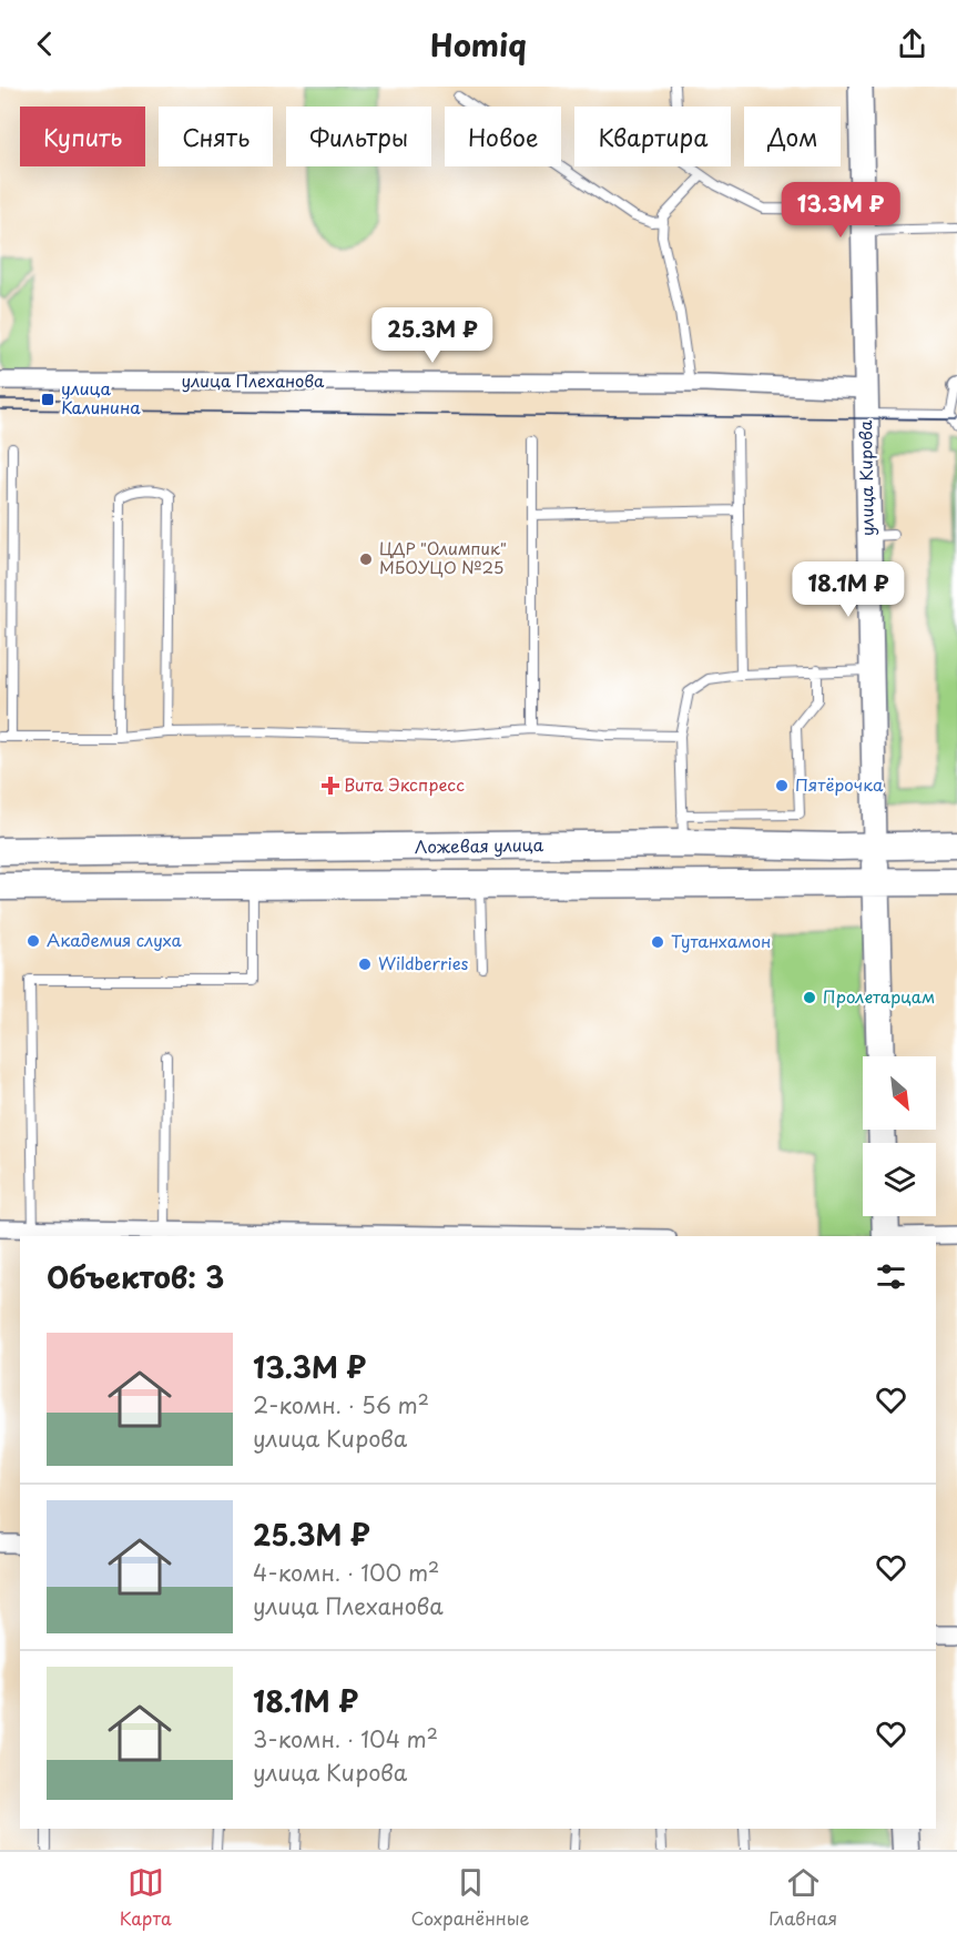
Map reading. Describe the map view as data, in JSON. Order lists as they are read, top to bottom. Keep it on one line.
{"streets":{"main road":["улица Кирова","Ложевая улица"],"street":["улица Плеханова"]},"crossings":[["улица Плеханова","улица Кирова"],["улица Кирова","Ложевая улица"]],"places":{"transit":["улица Калинина"],"other":["ЦДР \"Олимпик\" МБОУЦО №25","Пятёрочка","Академия слуха","Тутанхамон","Wildberries","Пролетарцам"],"health":["Вита Экспресс"]},"north":"bottom right","page":{"header":"Homiq","chip":["Купить","Снять","Фильтры","Новое","Квартира","Дом"],"price":["13.3M ₽","25.3M ₽","18.1M ₽"],"heading":"Объектов: 3","list":[{"name":"13.3M ₽","note":"2-комн. · 56 m² · улица Кирова"},{"name":"25.3M ₽","note":"4-комн. · 100 m² · улица Плеханова"},{"name":"18.1M ₽","note":"3-комн. · 104 m² · улица Кирова"}],"tabs":["Карта","Сохранённые","Главная"]}}
